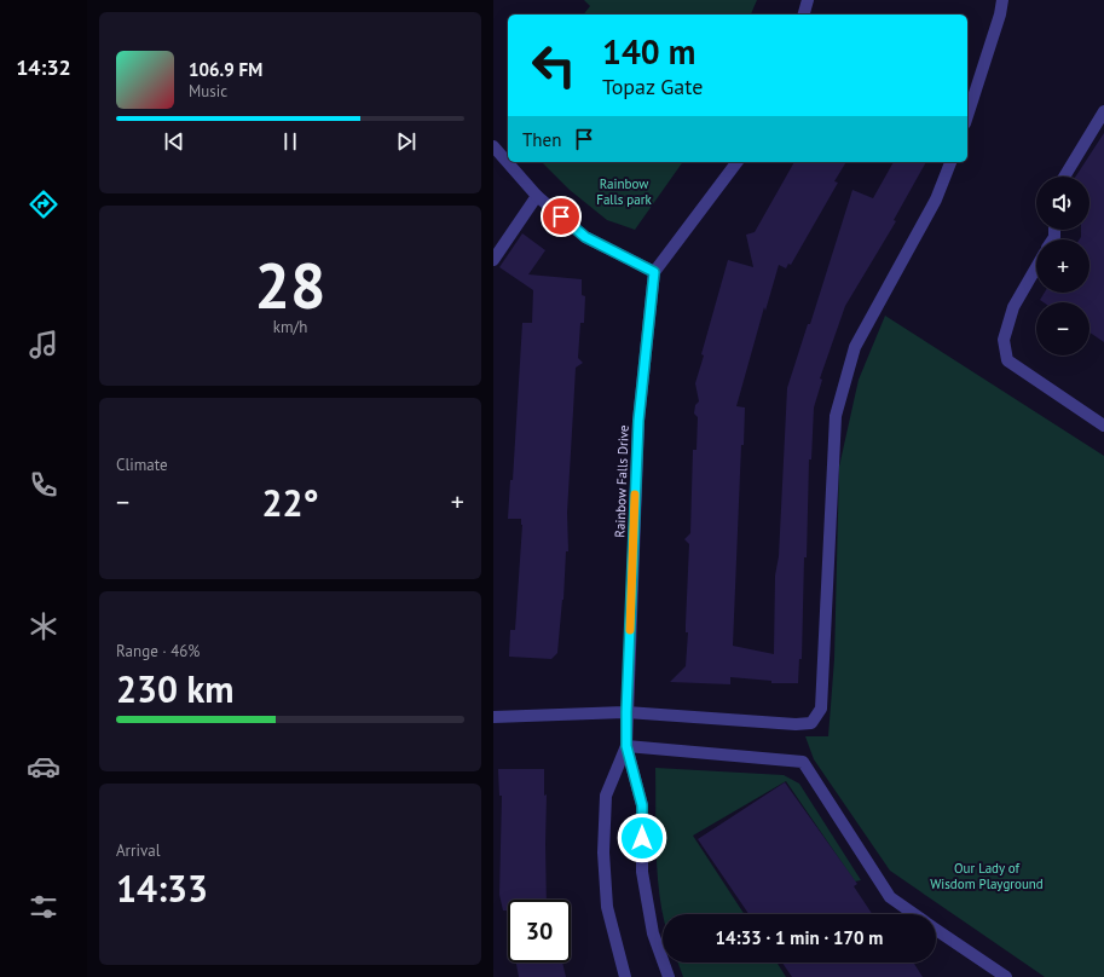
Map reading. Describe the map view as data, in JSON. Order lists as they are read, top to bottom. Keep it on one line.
{"streets":{"street":["Rainbow Falls Drive"]},"parks":["Rainbow Falls park","Our Lady of Wisdom Playground"],"page":{"tabs":"14:32","turn":["140 m","Topaz Gate"],"song":["106.9 FM","Music"],"then":"Then","map_buttons":["+","−"],"tile":[["28","km/h"],"Climate",["Range · 46%","230 km"],["Arrival","14:33"]],"heat":["−","22°","+"],"limit":"30","trip":"14:33 · 1 min · 170 m"}}
